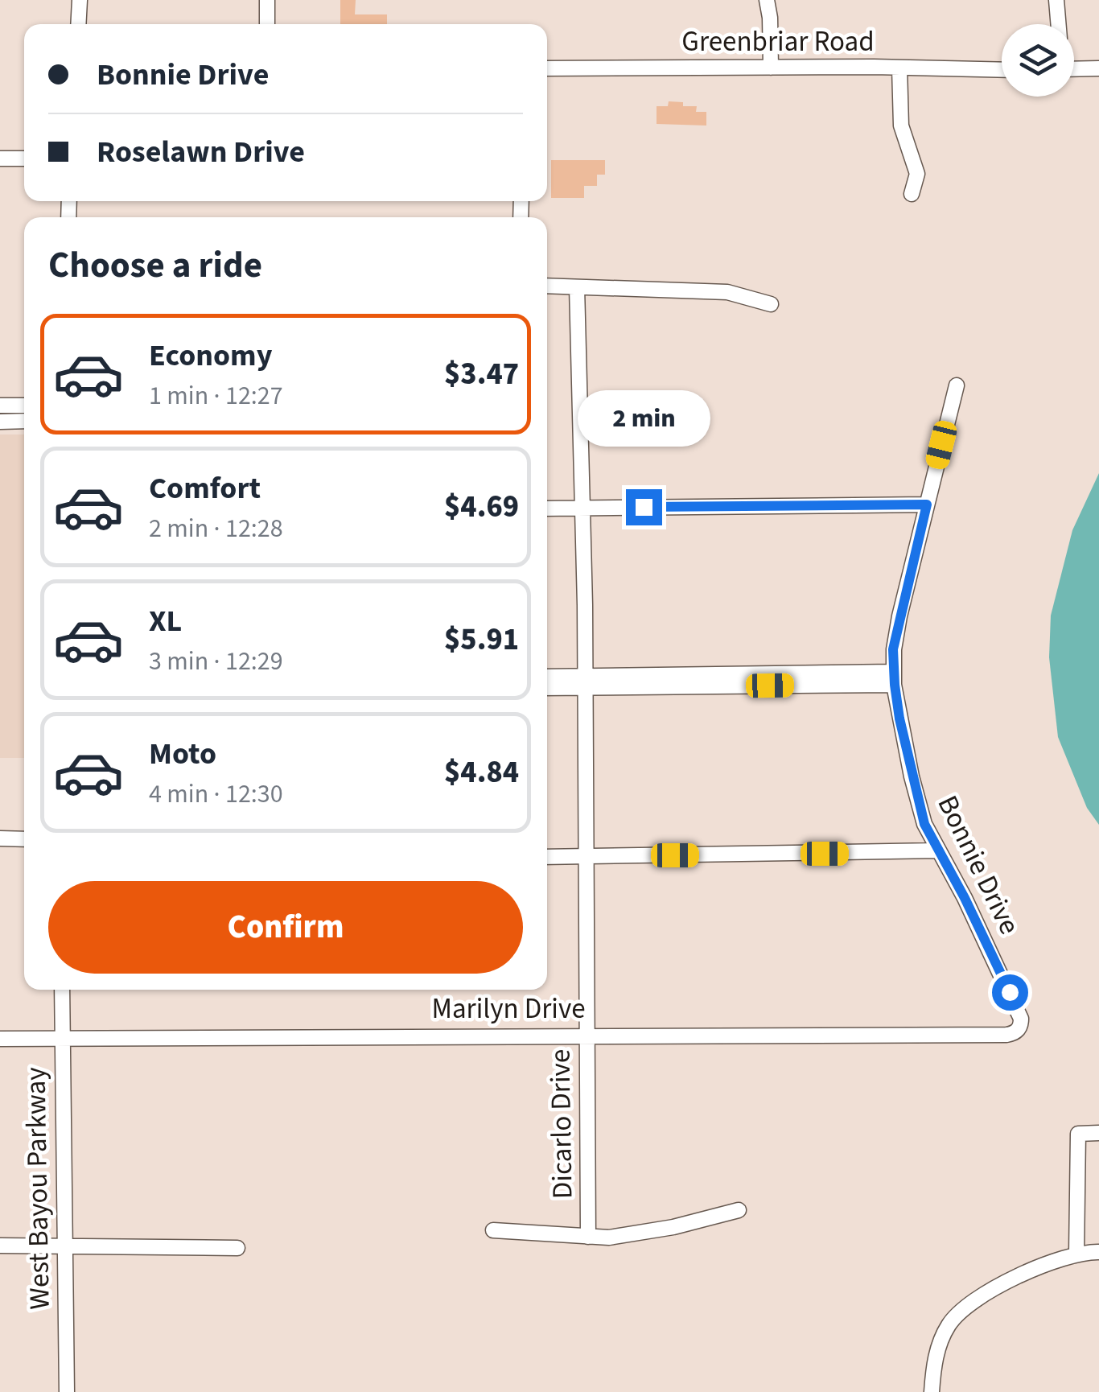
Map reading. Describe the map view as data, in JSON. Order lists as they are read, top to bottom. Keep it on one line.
{"streets":{"street":["Greenbriar Road","Bonnie Drive","Marilyn Drive","Dicarlo Drive","West Bayou Parkway"]},"crossings":[["Bonnie Drive","Marilyn Drive"],["Marilyn Drive","Dicarlo Drive"],["Marilyn Drive","West Bayou Parkway"]],"page":{"banner":["Bonnie Drive","Roselawn Drive"],"heading":"Choose a ride","list":[{"name":"Economy","note":"1 min · 12:27","value":"$3.47"},{"name":"Comfort","note":"2 min · 12:28","value":"$4.69"},{"name":"XL","note":"3 min · 12:29","value":"$5.91"},{"name":"Moto","note":"4 min · 12:30","value":"$4.84"}],"bubble":"2 min","buttons":"Confirm"}}
